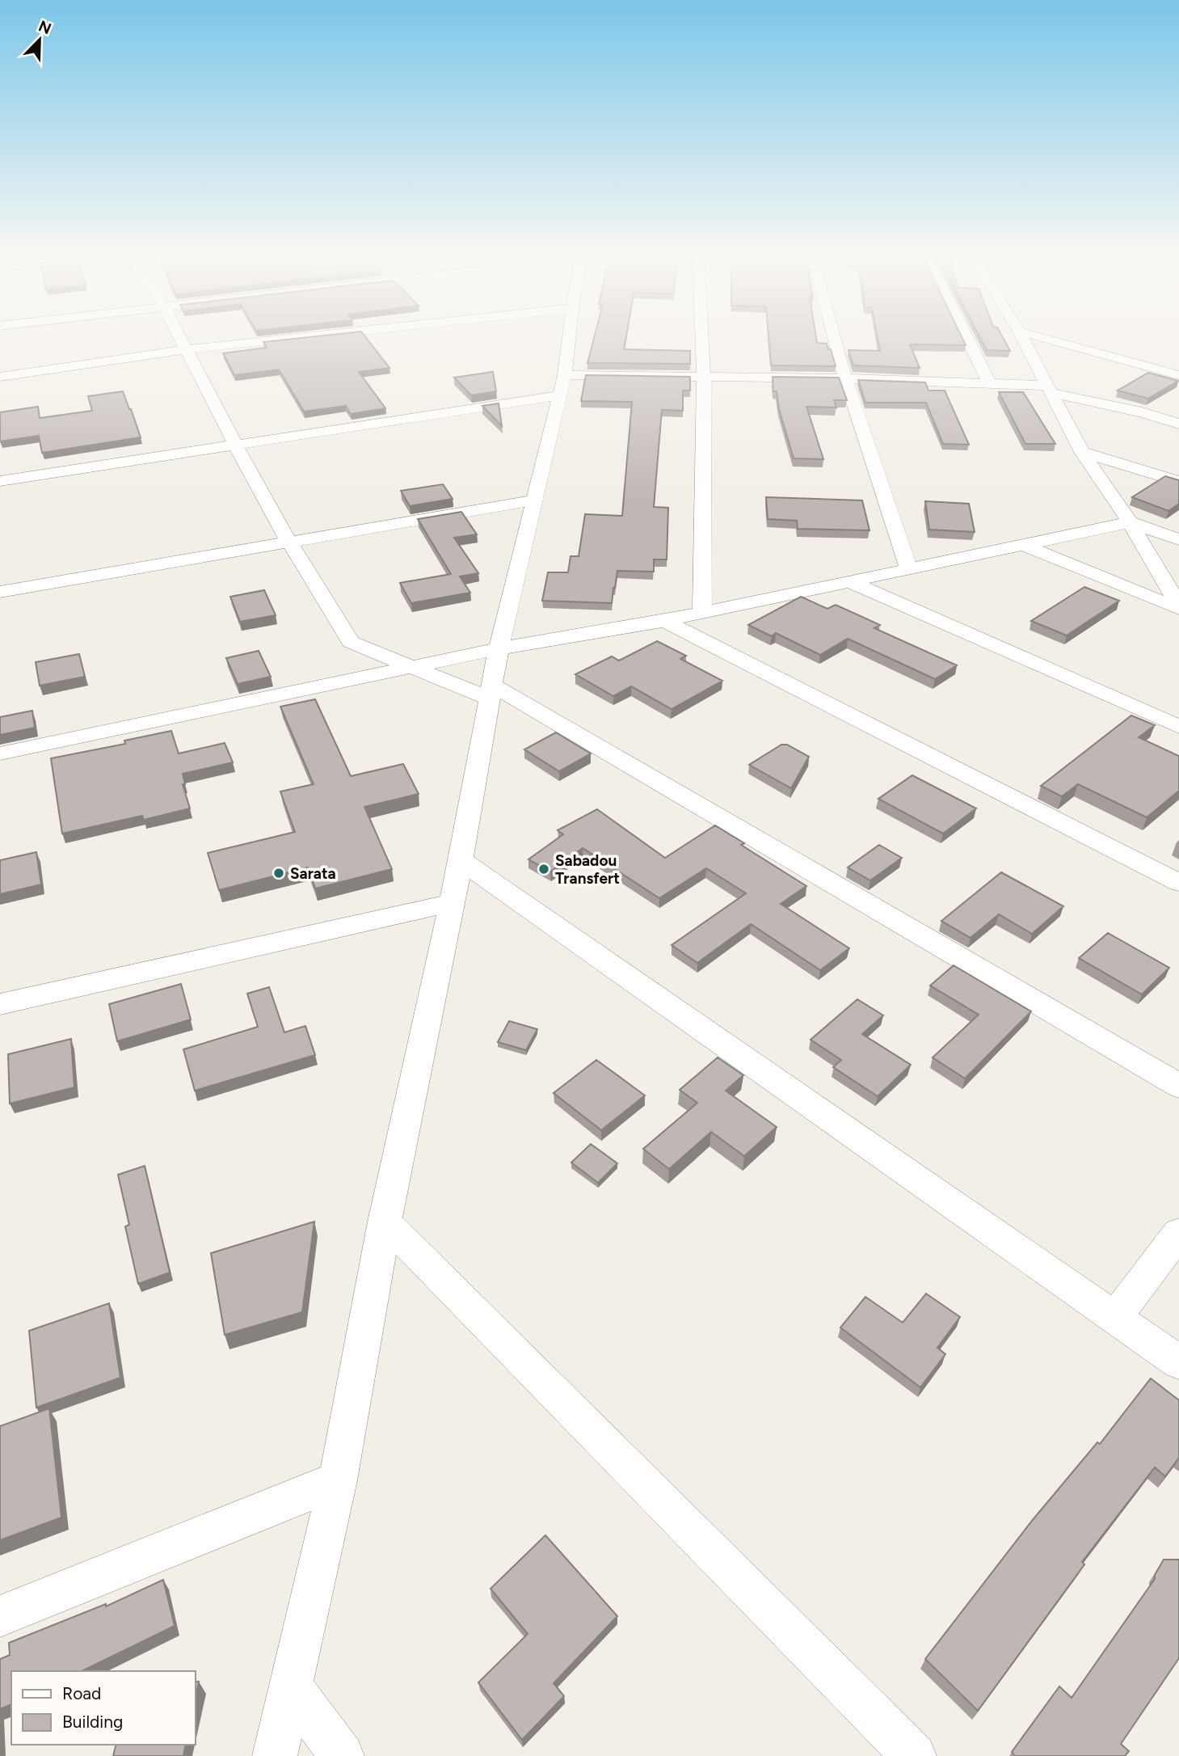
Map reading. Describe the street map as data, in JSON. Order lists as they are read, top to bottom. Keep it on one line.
{"places":["Sabadou Transfert","Sarata"],"legend":["Road","Building"],"north":"top right"}
